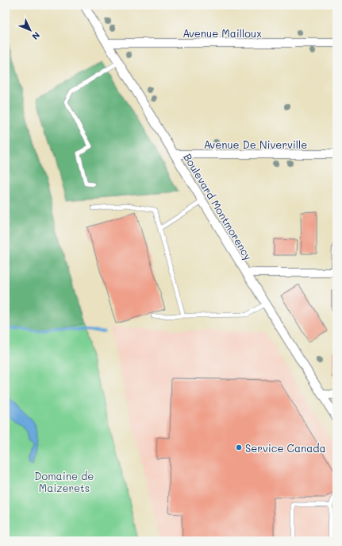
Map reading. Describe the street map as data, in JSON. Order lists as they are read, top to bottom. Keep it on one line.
{"streets":{"street":["Avenue Mailloux","Avenue De Niverville","Boulevard Montmorency"]},"crossings":[["Avenue Mailloux","Boulevard Montmorency"],["Avenue De Niverville","Boulevard Montmorency"]],"parks":["Domaine de Maizerets"],"places":["Service Canada"],"north":"bottom right"}
